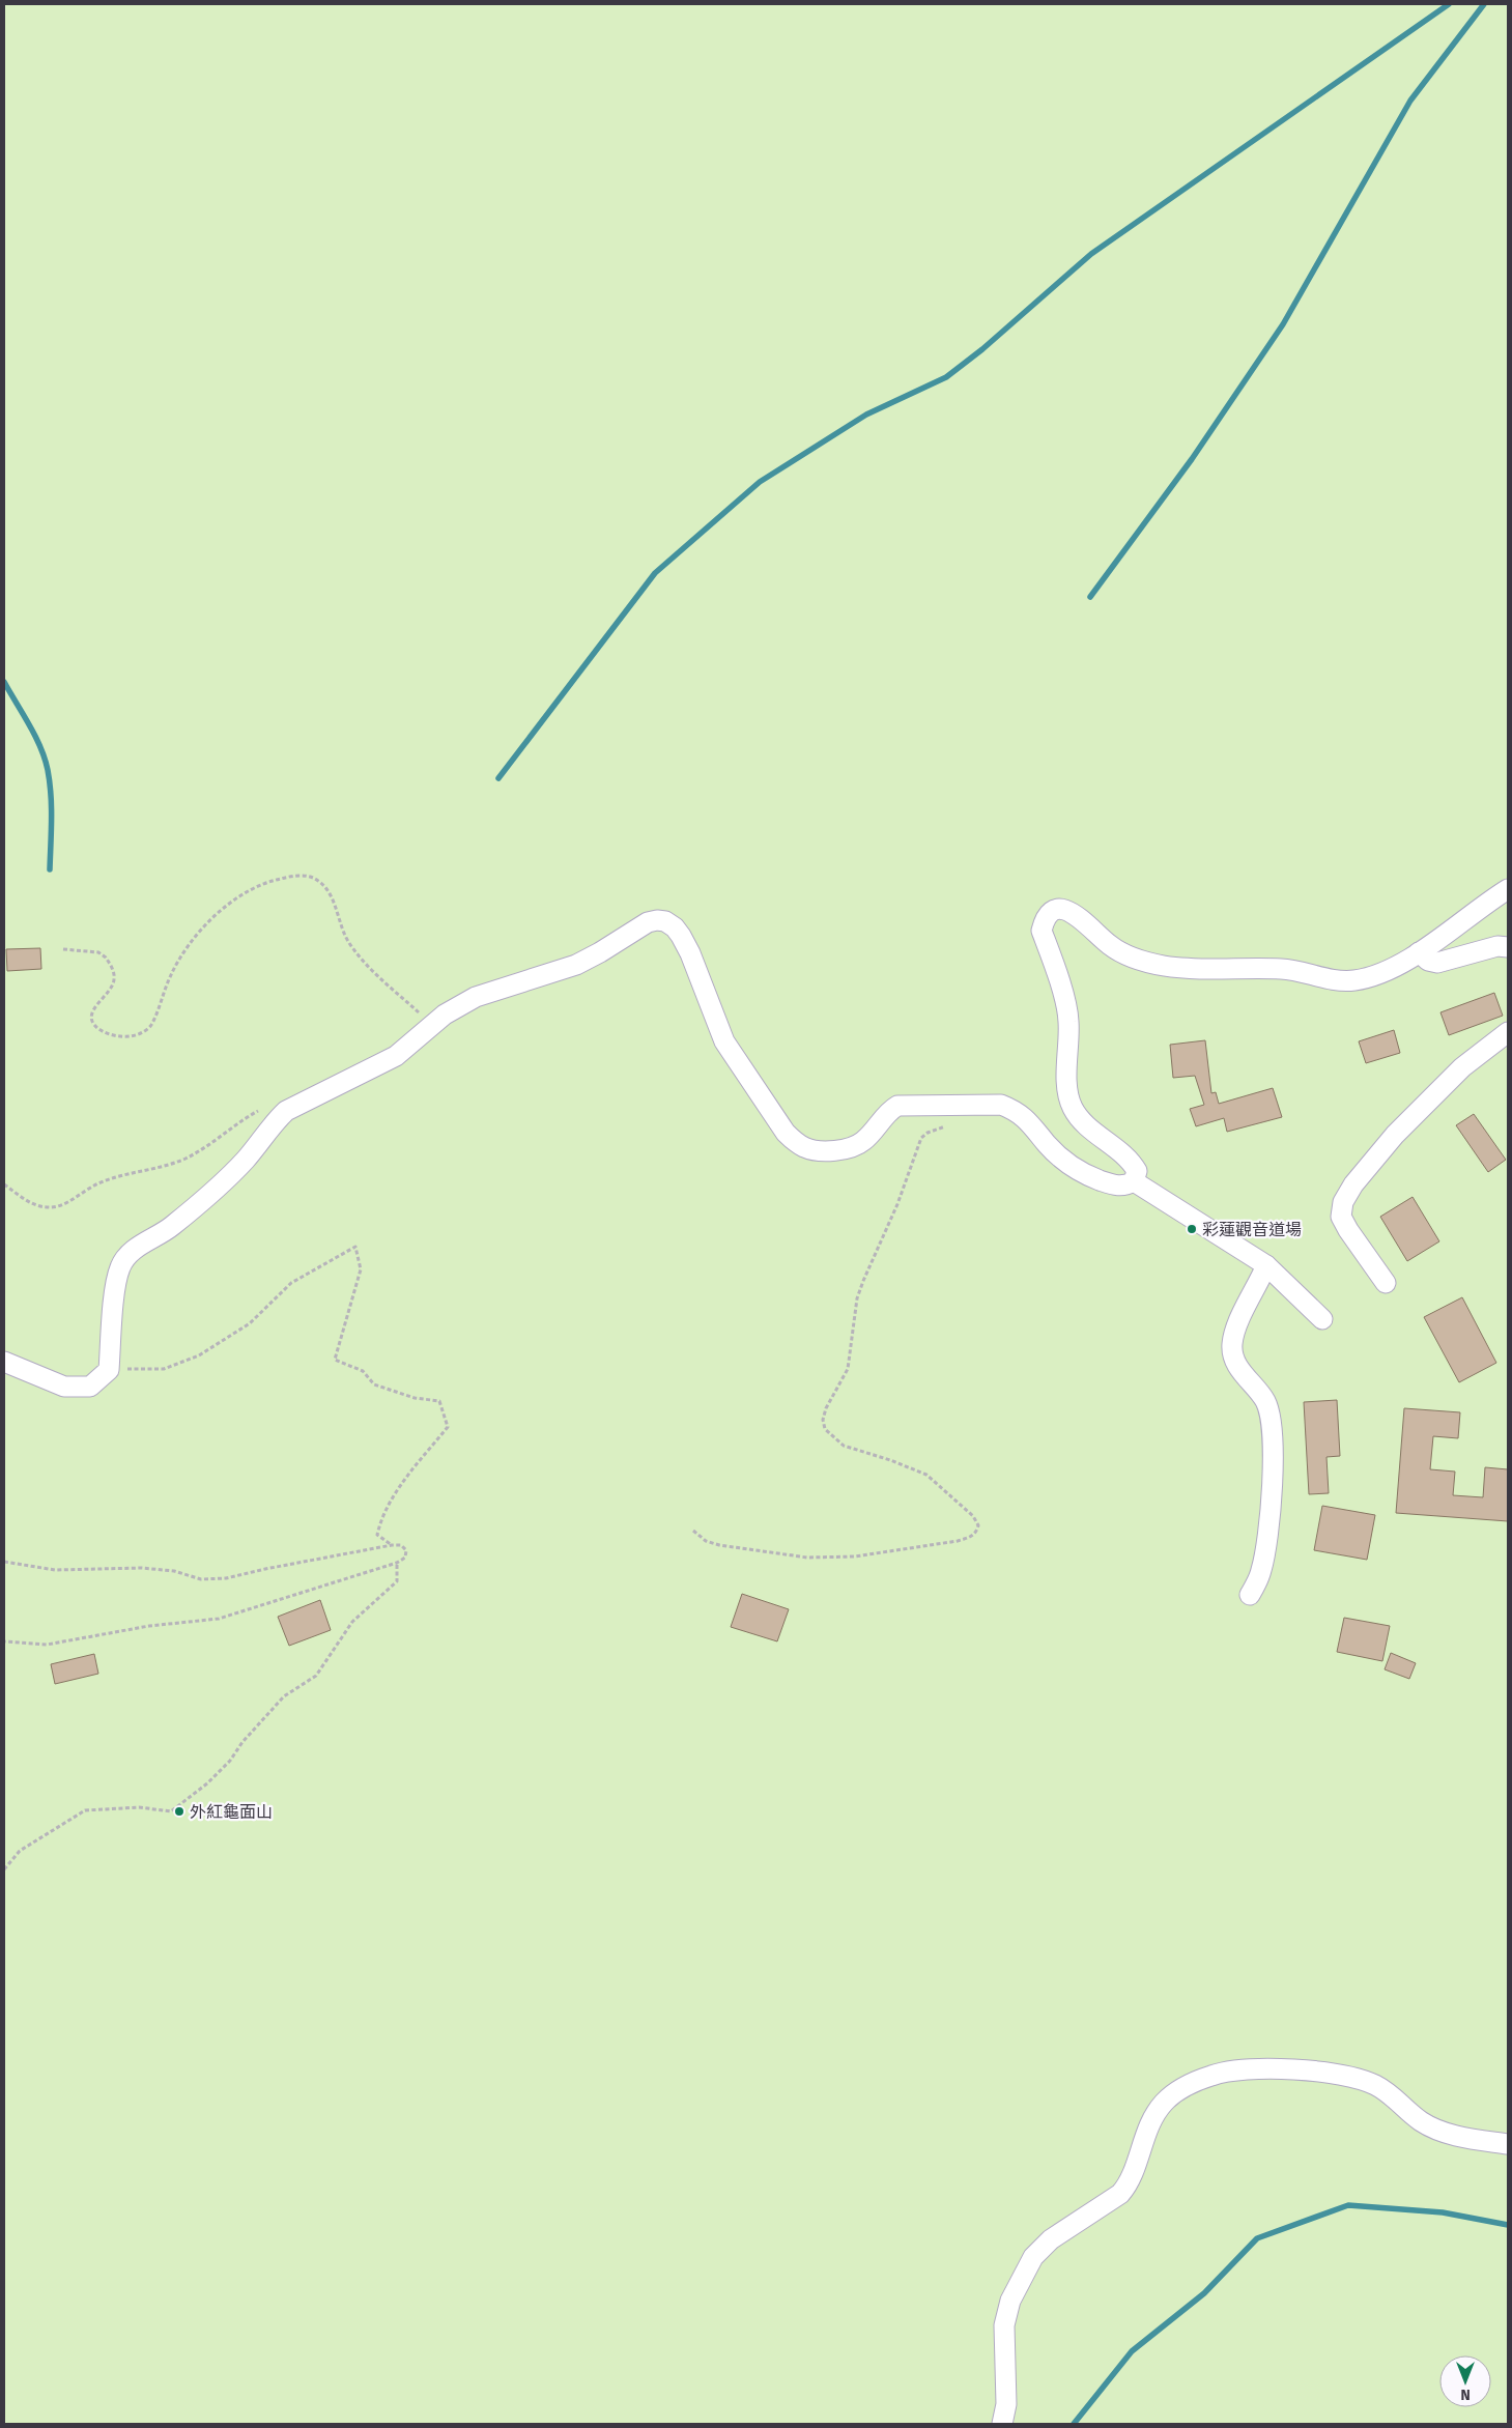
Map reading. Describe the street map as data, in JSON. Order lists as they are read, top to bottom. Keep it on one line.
{"places":["彩蓮觀音道場","外紅龜面山"],"north":"bottom"}
